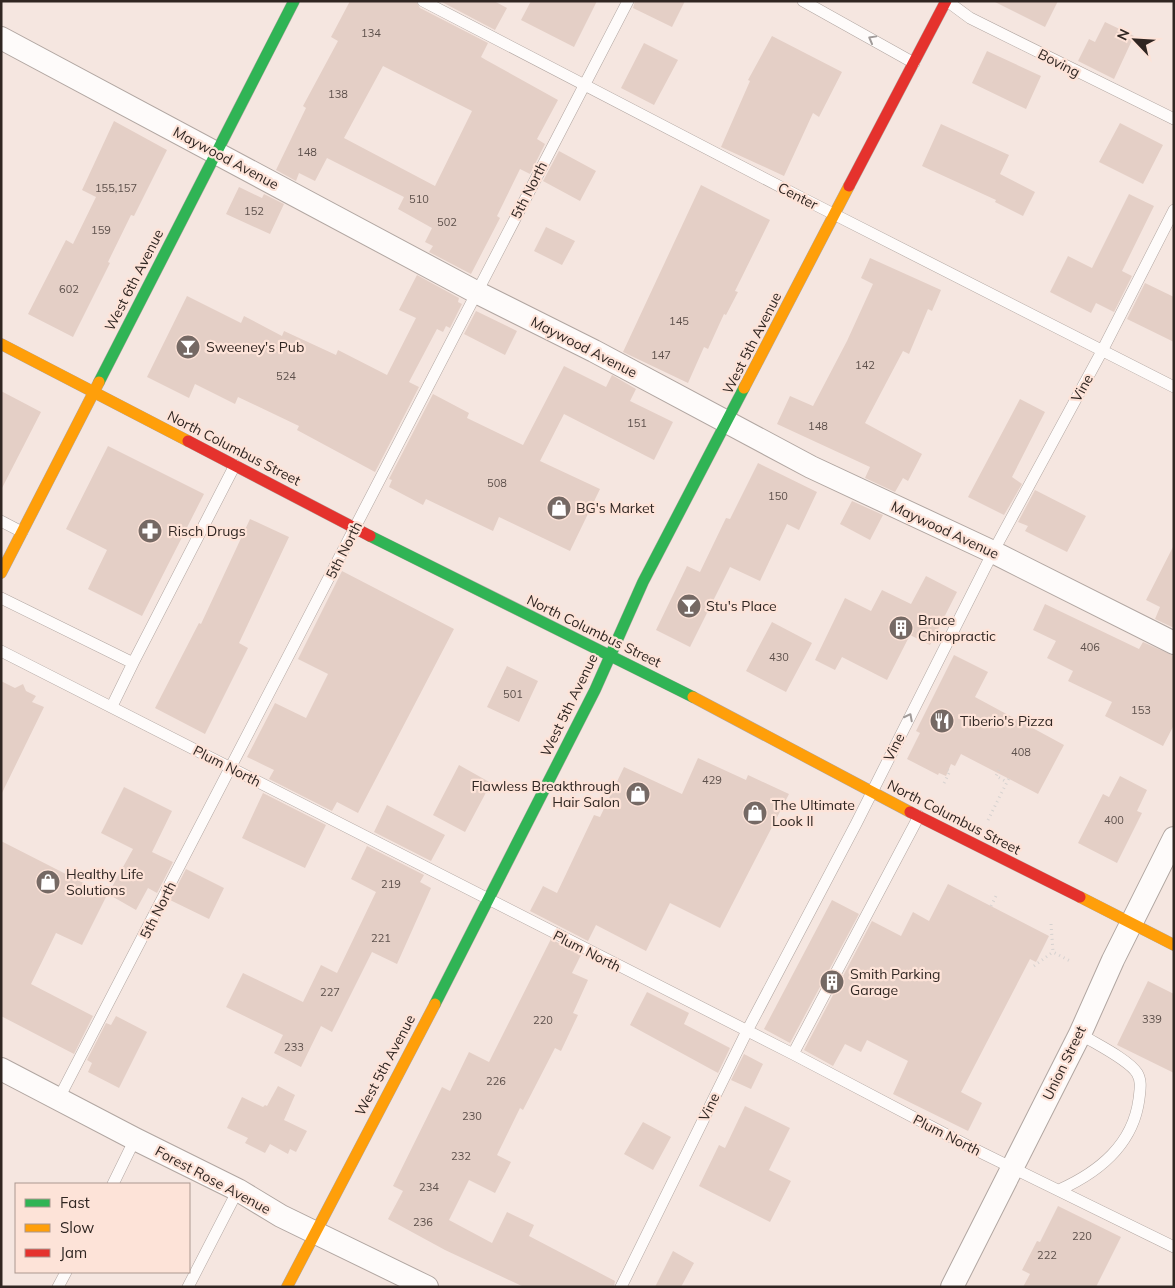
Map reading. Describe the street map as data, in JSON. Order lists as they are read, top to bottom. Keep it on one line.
{"streets":{"street":["Maywood Avenue","West 6th Avenue","West 5th Avenue","North Columbus Street","Union Street","Forest Rose Avenue"],"lane":["Boving","5th North","Center","Vine","Plum North"]},"crossings":[["Boving","West 5th Avenue"],["Maywood Avenue","5th North"],["Maywood Avenue","West 6th Avenue"],["Maywood Avenue","West 5th Avenue"],["Maywood Avenue","Vine"],["5th North","Center"],["5th North","North Columbus Street"],["5th North","Plum North"],["5th North","Forest Rose Avenue"],["Center","West 5th Avenue"],["Center","Vine"],["West 6th Avenue","North Columbus Street"],["West 5th Avenue","North Columbus Street"],["West 5th Avenue","Plum North"],["West 5th Avenue","Forest Rose Avenue"],["Vine","North Columbus Street"],["Vine","Plum North"],["North Columbus Street","Union Street"],["Plum North","Union Street"]],"places":{"bar":["Sweeney's Pub","Stu's Place"],"shop":["BG's Market","Flawless Breakthrough Hair Salon","The Ultimate Look II","Healthy Life Solutions"],"pharmacy":["Risch Drugs"],"building":["Bruce Chiropractic","Smith Parking Garage"],"restaurant":["Tiberio's Pizza"]},"house_numbers":["134","138","148","155,157","510","152","502","159","602","145","147","142","524","151","148","508","150","406","430","501","153","408","429","400","219","221","227","339","220","233","226","230","232","234","236","220","222"],"legend":["Fast","Slow","Jam"],"north":"top left"}
